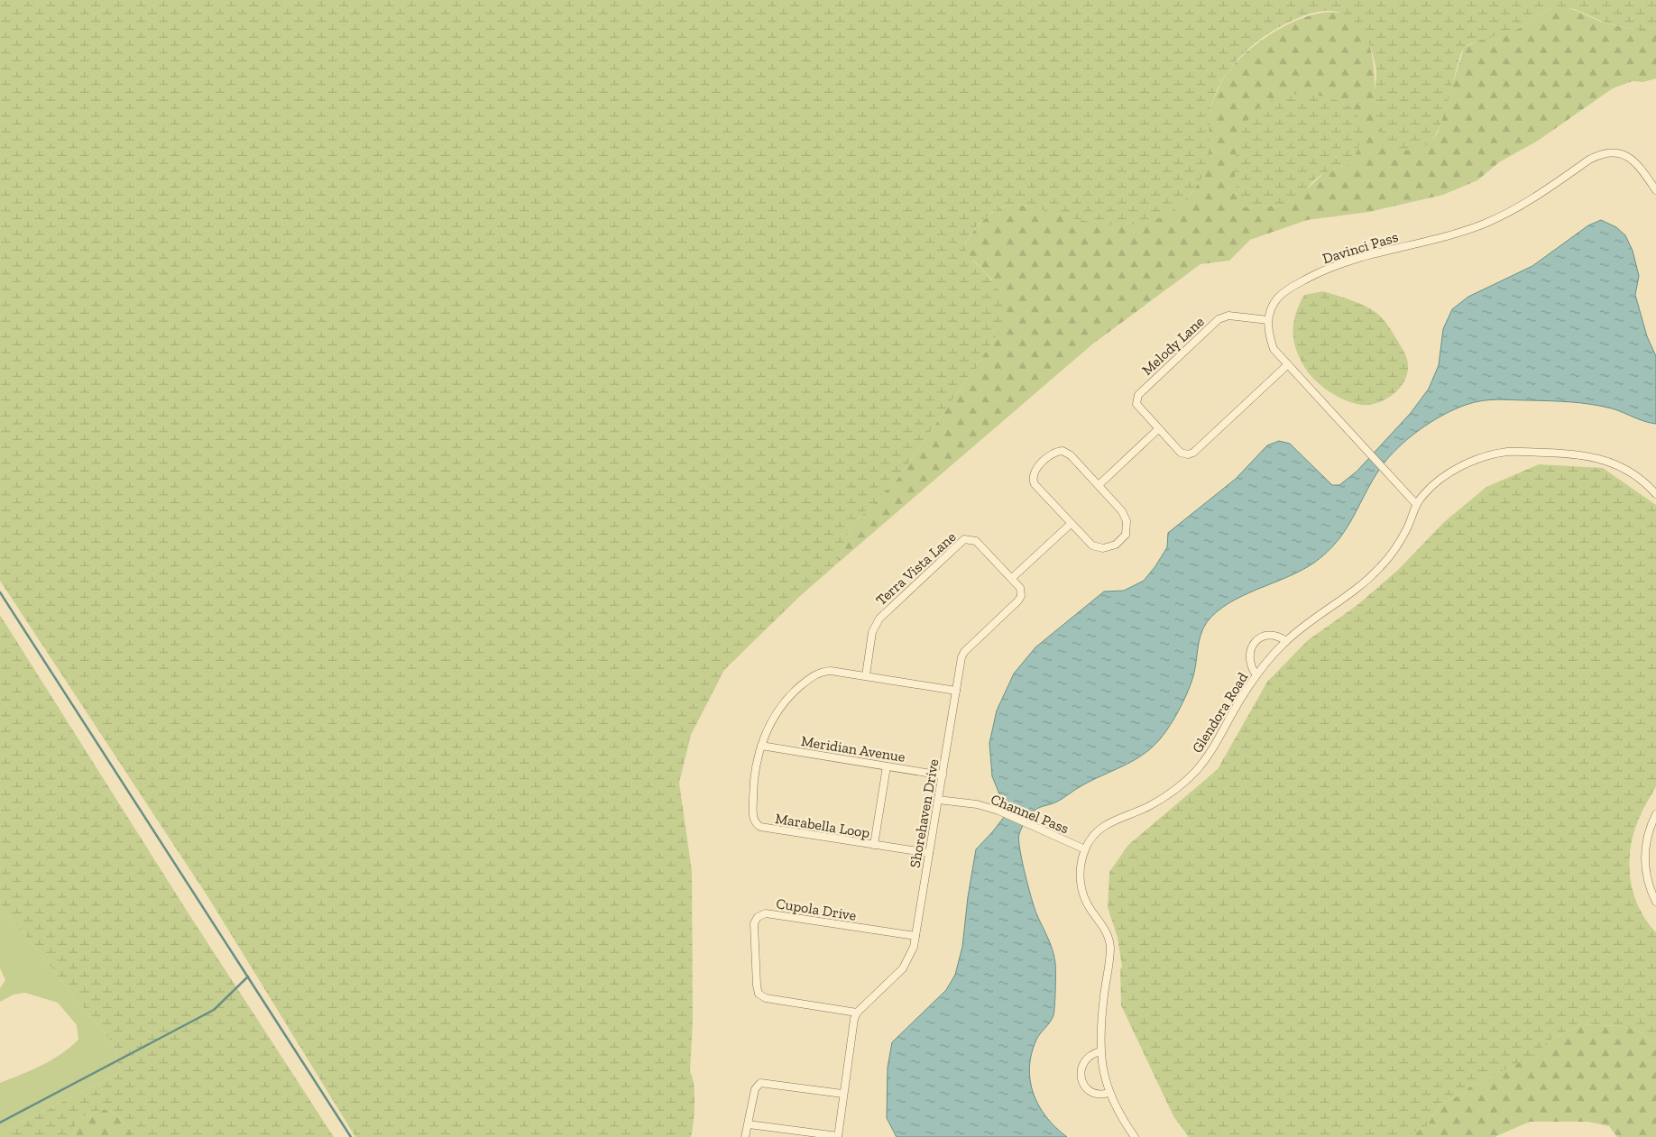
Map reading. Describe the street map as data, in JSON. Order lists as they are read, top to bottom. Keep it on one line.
{"streets":{"street":["Davinci Pass","Melody Lane","Terra Vista Lane","Glendora Road","Meridian Avenue","Shorehaven Drive","Channel Pass","Marabella Loop","Cupola Drive"]},"crossings":[["Davinci Pass","Melody Lane"],["Terra Vista Lane","Shorehaven Drive"],["Terra Vista Lane","Marabella Loop"],["Glendora Road","Channel Pass"],["Meridian Avenue","Shorehaven Drive"],["Meridian Avenue","Marabella Loop"],["Shorehaven Drive","Channel Pass"],["Shorehaven Drive","Marabella Loop"],["Shorehaven Drive","Cupola Drive"]]}
